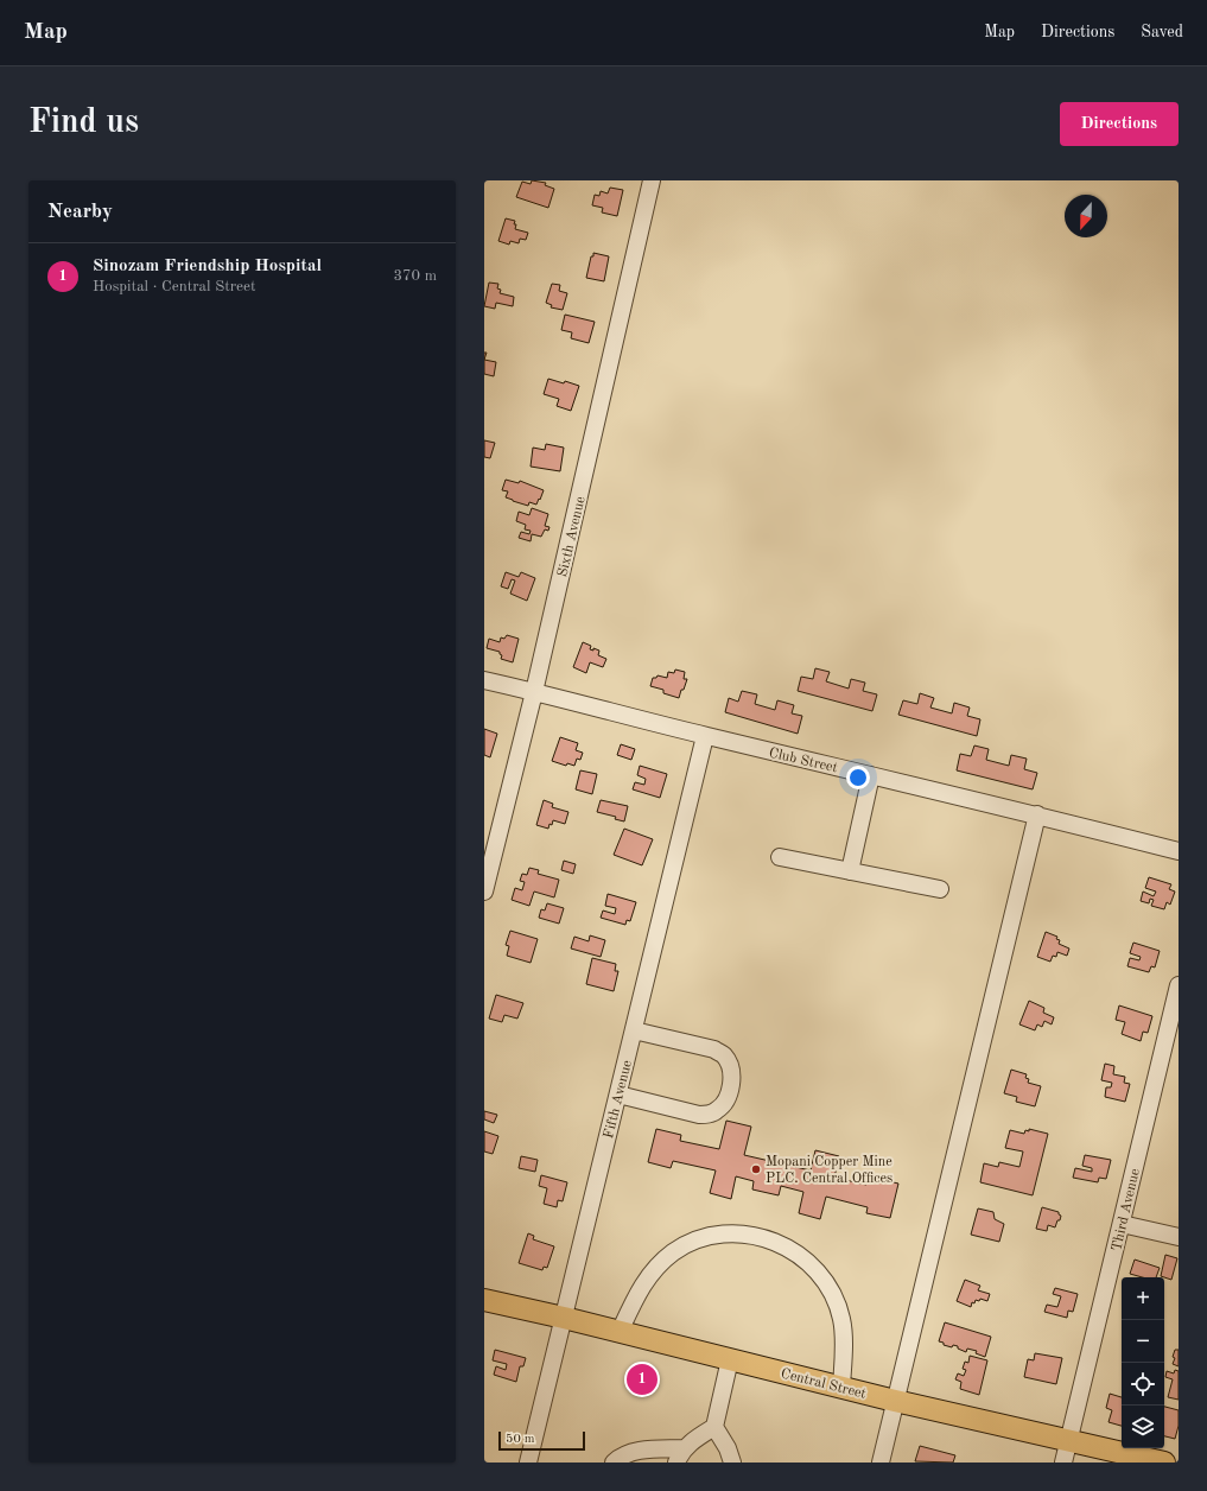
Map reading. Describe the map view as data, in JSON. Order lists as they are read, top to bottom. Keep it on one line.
{"streets":{"main road":["Central Street"],"street":["Sixth Avenue","Club Street","Fifth Avenue","Third Avenue"]},"crossings":[["Sixth Avenue","Club Street"],["Club Street","Fifth Avenue"],["Fifth Avenue","Central Street"],["Third Avenue","Central Street"]],"places":["Mopani Copper Mine PLC. Central Offices"],"scale_bar":"50 m","north":"bottom","page":{"header":"Map","nav":["Map","Directions","Saved"],"buttons":"Directions","title":"Find us","heading":"Nearby","list":[{"mark":"1","name":"Sinozam Friendship Hospital","note":"Hospital · Central Street","value":"370 m"}],"map_buttons":["+","−"],"pins":"1","scale":"50 m"}}
